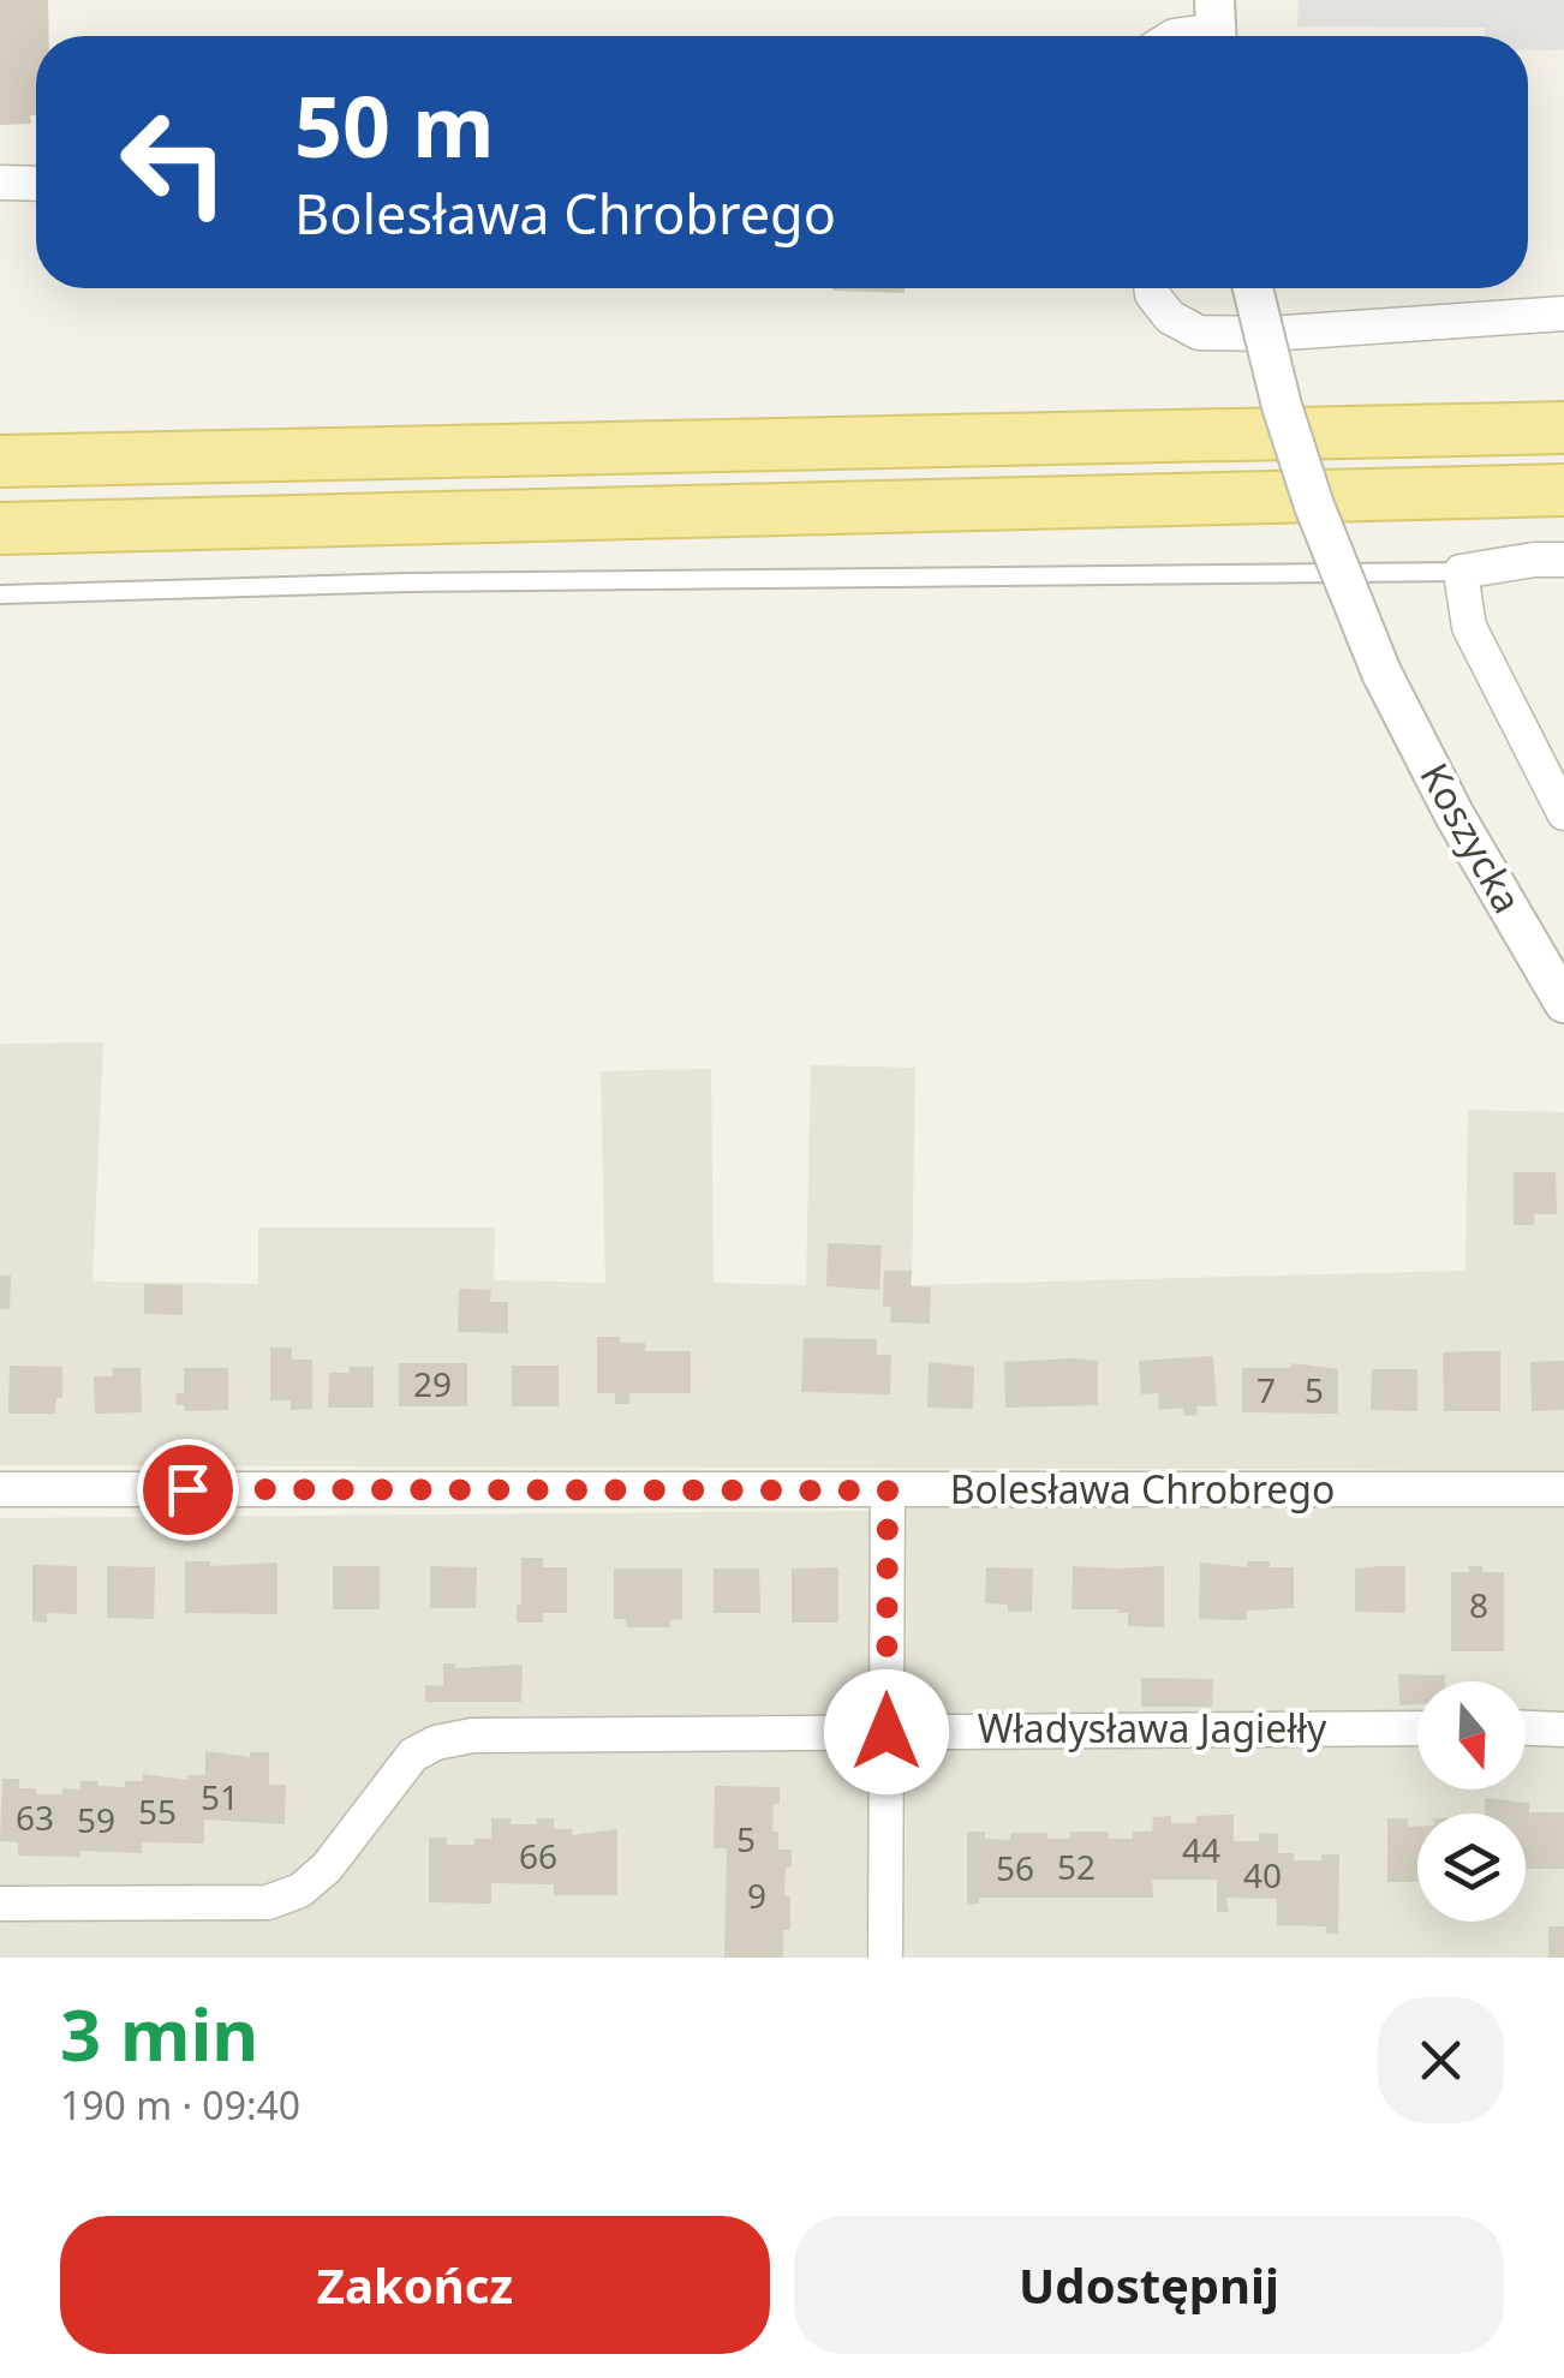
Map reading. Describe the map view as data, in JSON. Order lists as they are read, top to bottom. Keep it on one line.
{"streets":{"street":["Koszycka","Bolesława Chrobrego","Władysława Jagiełły"]},"house_numbers":["29","7","5","8","51","55","63","59","5","44","66","52","56","40","9"],"north":"bottom","page":{"turn":["50 m","Bolesława Chrobrego"],"heading":["3 min","190 m · 09:40"],"buttons":["Zakończ","Udostępnij"]}}
